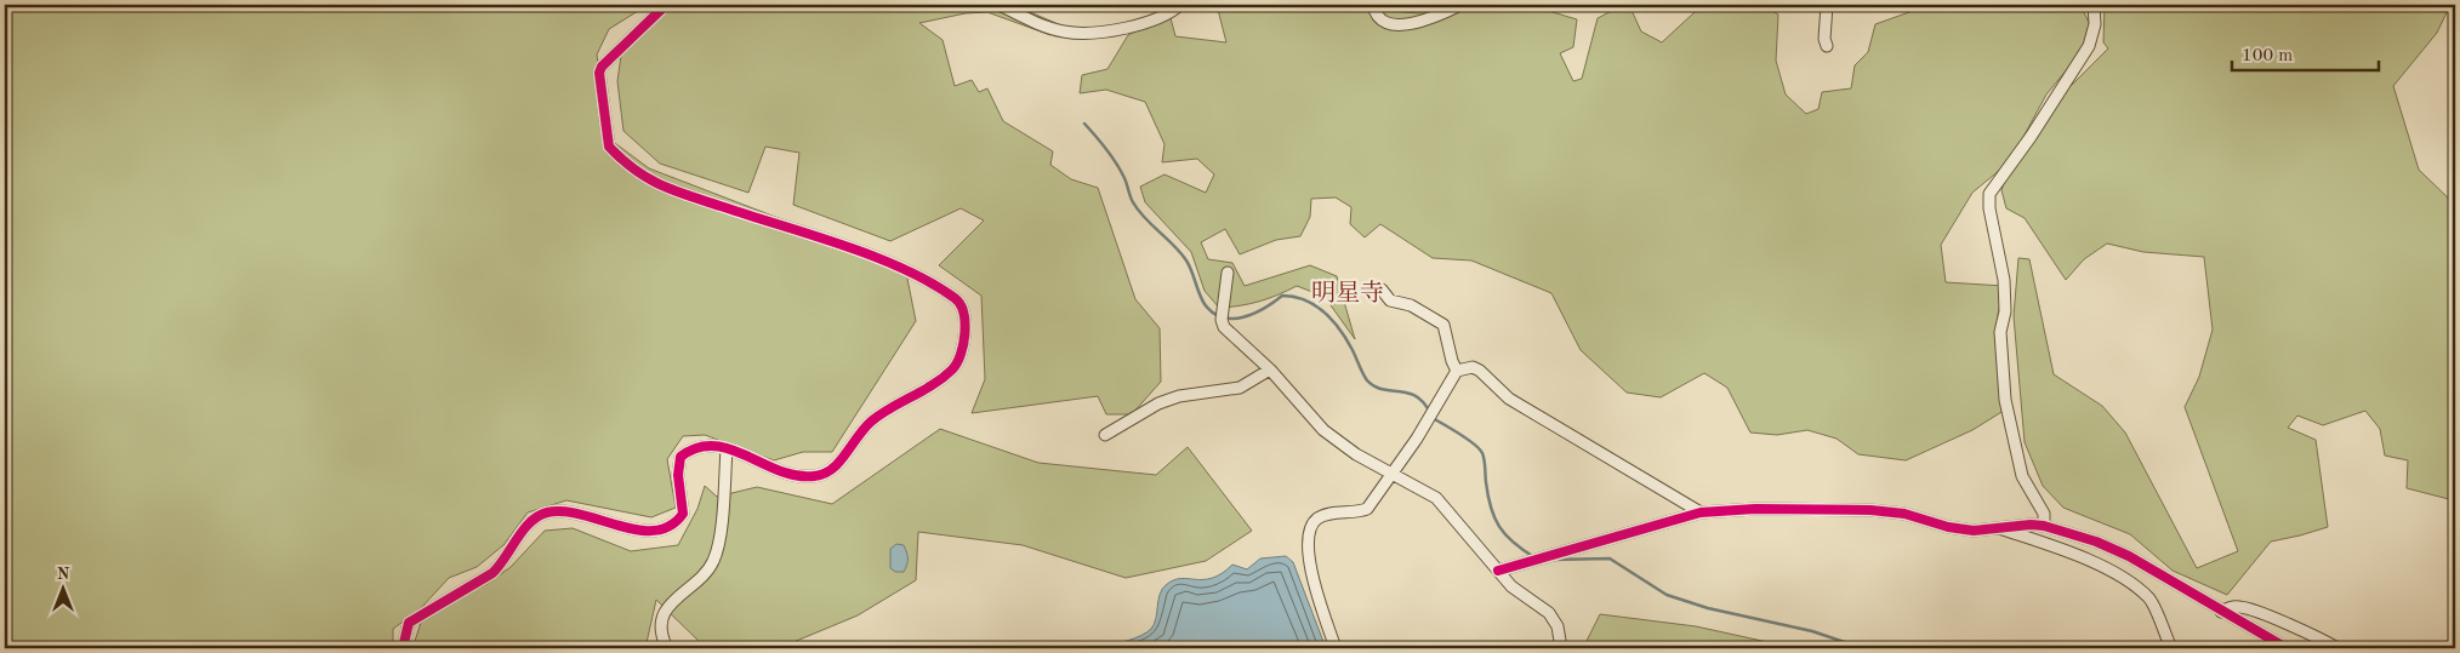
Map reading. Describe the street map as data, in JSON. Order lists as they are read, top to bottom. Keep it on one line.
{"districts":["明星寺"],"scale_bar":"100 m","north":"top"}
